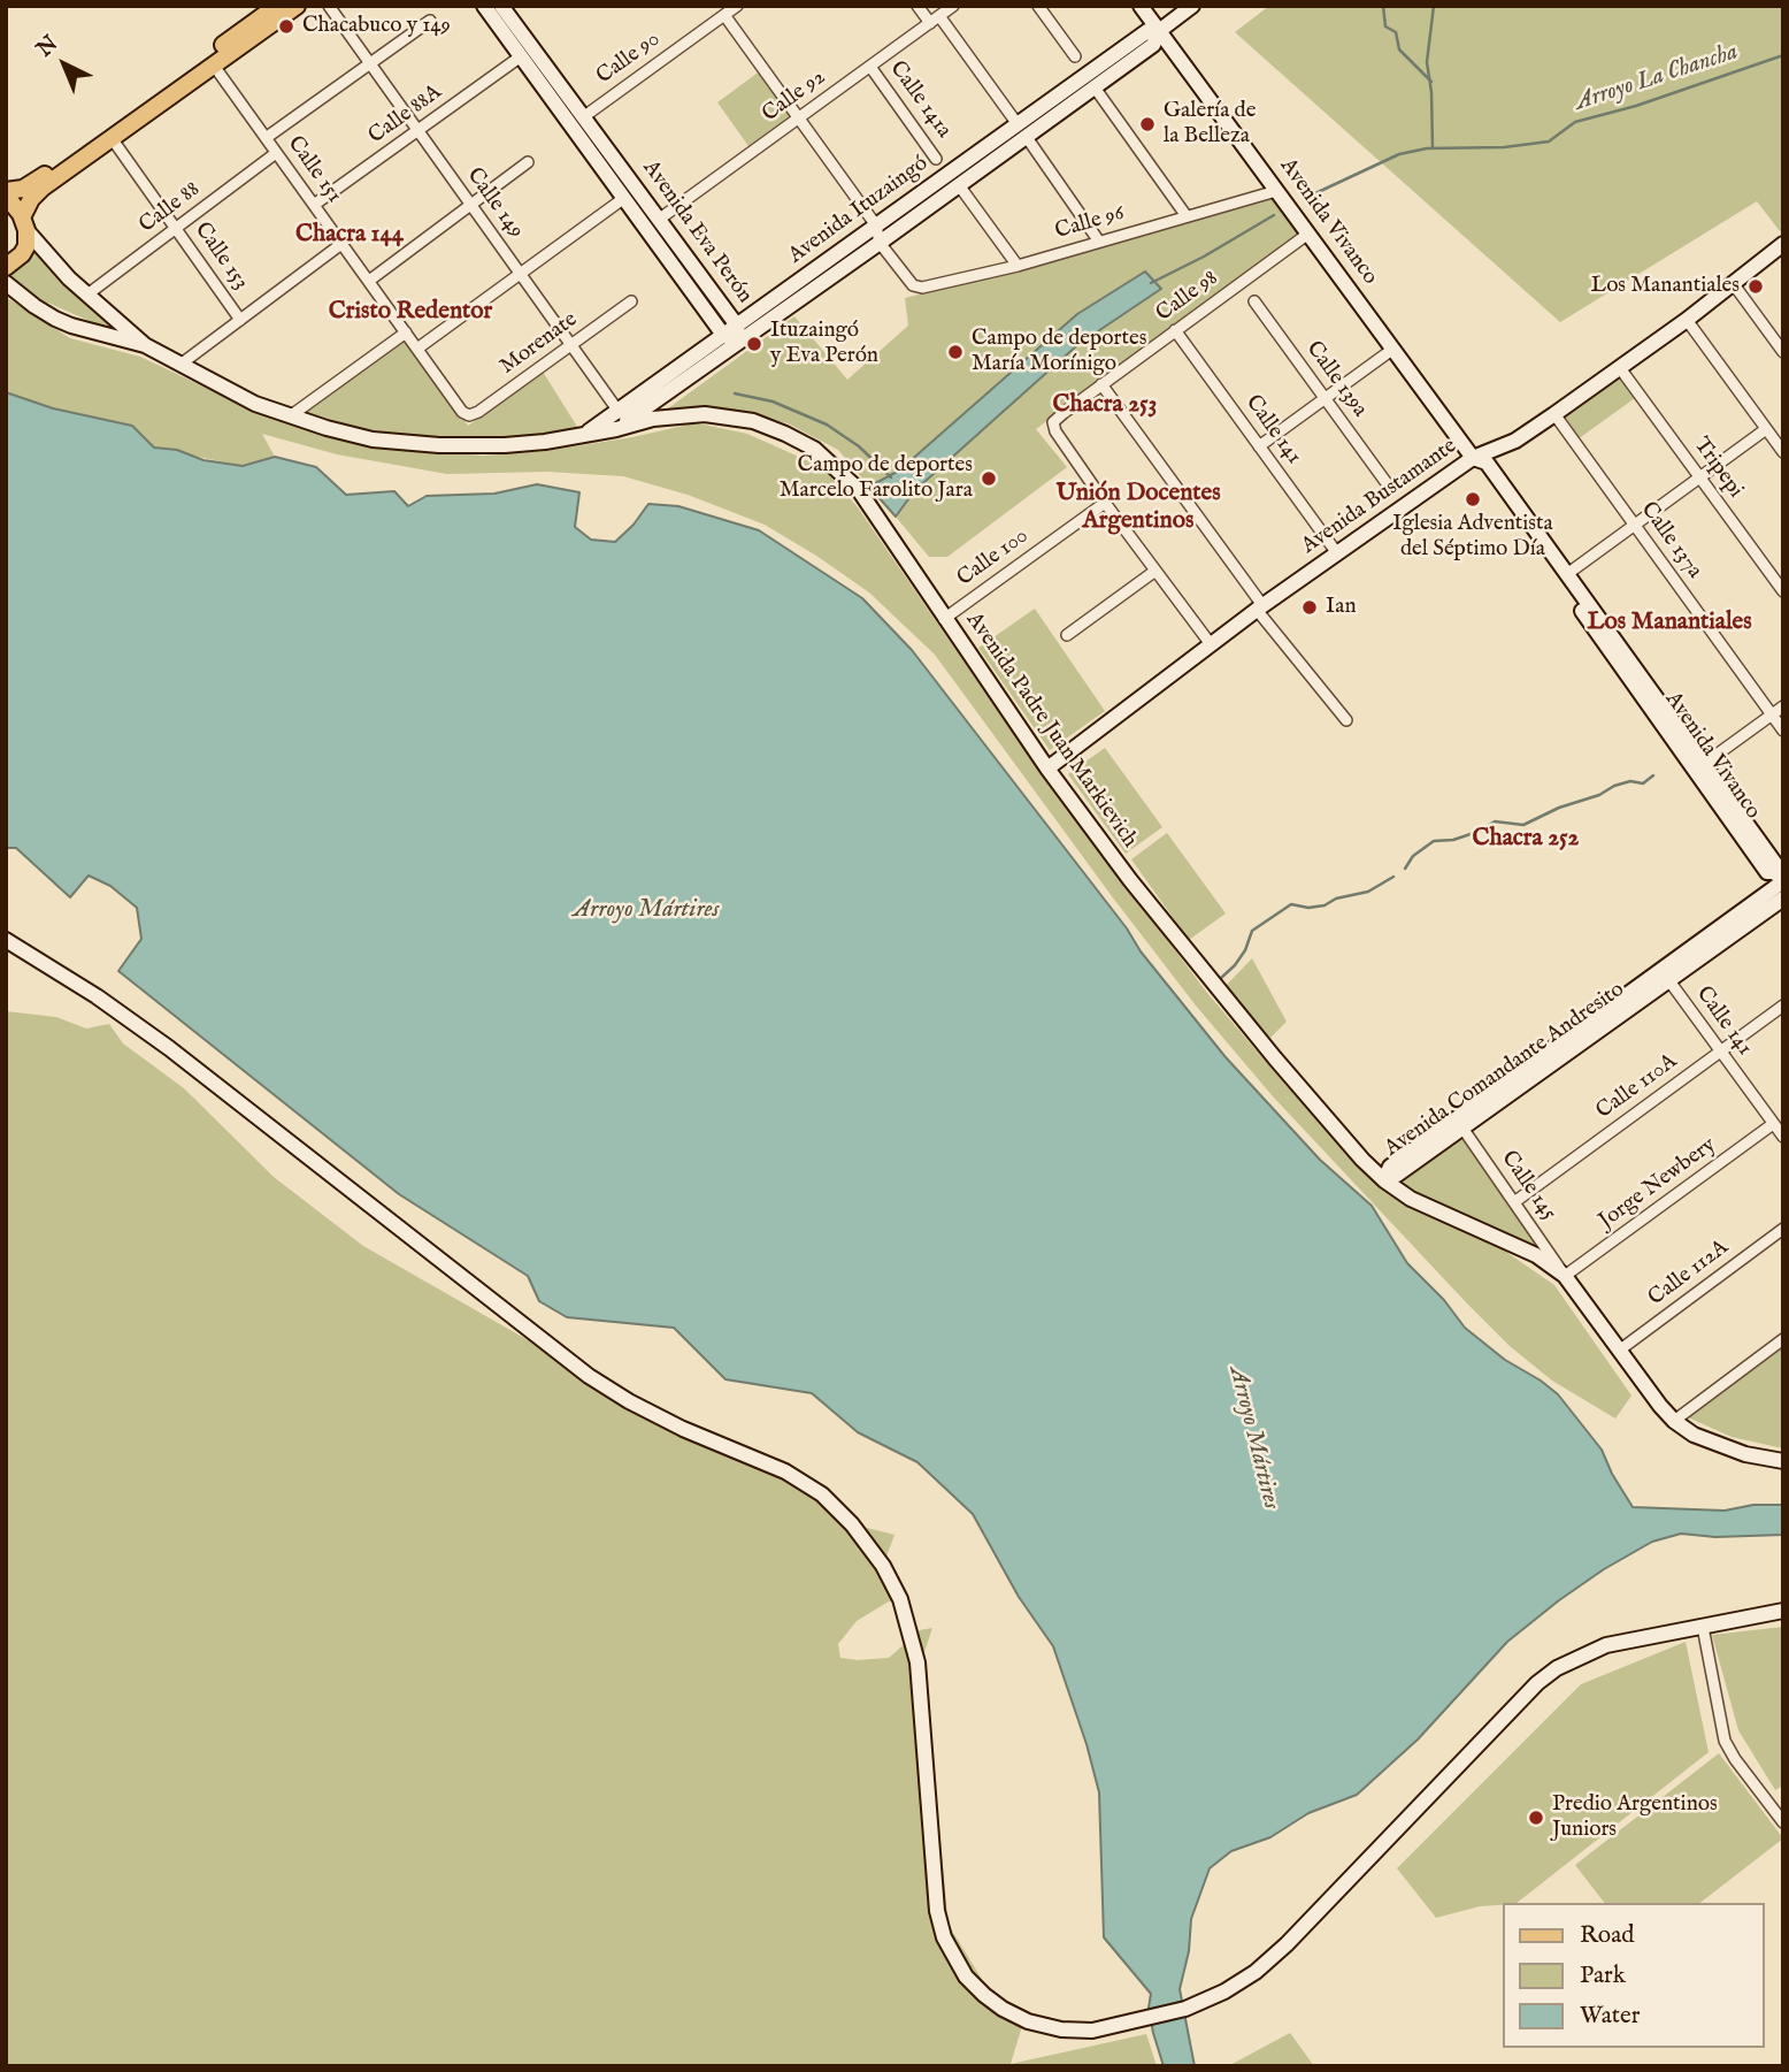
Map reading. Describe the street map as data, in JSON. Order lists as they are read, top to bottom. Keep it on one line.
{"streets":{"main road":["Avenida Ituzaingó","Avenida Vivanco","Avenida Eva Perón","Avenida Bustamante","Avenida Padre Juan Markievich","Avenida Comandante Andresito"],"street":["Calle 90","Calle 92","Calle 141a","Calle 88A","Calle 151","Calle 149","Calle 88","Calle 96","Calle 153","Calle 98","Morenate","Calle 139a","Calle 141","Tripepi","Calle 137a","Calle 100","Calle 110A","Jorge Newbery","Calle 145","Calle 112A"]},"crossings":[["Calle 90","Avenida Eva Perón"],["Calle 92","Calle 141a"],["Calle 92","Avenida Eva Perón"],["Calle 88A","Calle 151"],["Calle 88A","Calle 149"],["Calle 88A","Avenida Eva Perón"],["Calle 151","Calle 88"],["Calle 151","Morenate"],["Calle 149","Avenida Ituzaingó"],["Calle 149","Morenate"],["Calle 88","Calle 153"],["Calle 88","Avenida Padre Juan Markievich"],["Avenida Ituzaingó","Avenida Vivanco"],["Avenida Ituzaingó","Calle 96"],["Avenida Ituzaingó","Avenida Eva Perón"],["Avenida Ituzaingó","Avenida Padre Juan Markievich"],["Avenida Vivanco","Calle 96"],["Avenida Vivanco","Calle 98"],["Avenida Vivanco","Avenida Bustamante"],["Avenida Vivanco","Avenida Comandante Andresito"],["Calle 98","Calle 141"],["Calle 98","Calle 100"],["Calle 141","Avenida Bustamante"],["Calle 141","Avenida Comandante Andresito"],["Calle 141","Calle 110A"],["Calle 141","Jorge Newbery"],["Tripepi","Avenida Bustamante"],["Avenida Bustamante","Calle 137a"],["Avenida Bustamante","Avenida Padre Juan Markievich"],["Calle 100","Avenida Padre Juan Markievich"],["Avenida Padre Juan Markievich","Avenida Comandante Andresito"],["Avenida Padre Juan Markievich","Jorge Newbery"],["Avenida Padre Juan Markievich","Calle 145"],["Avenida Padre Juan Markievich","Calle 112A"],["Avenida Comandante Andresito","Calle 145"],["Calle 110A","Calle 145"],["Jorge Newbery","Calle 145"]],"districts":["Chacra 144","Cristo Redentor","Chacra 253","Unión Docentes Argentinos","Los Manantiales","Chacra 252"],"water":["Arroyo La Chancha","Arroyo Mártires"],"places":["Chacabuco y 149","Galería de la Belleza","Los Manantiales","Ituzaingó y Eva Perón","Campo de deportes María Morínigo","Campo de deportes Marcelo Farolito Jara","Iglesia Adventista del Séptimo Día","Ian","Predio Argentinos Juniors"],"legend":["Road","Park","Water"],"north":"top left"}
